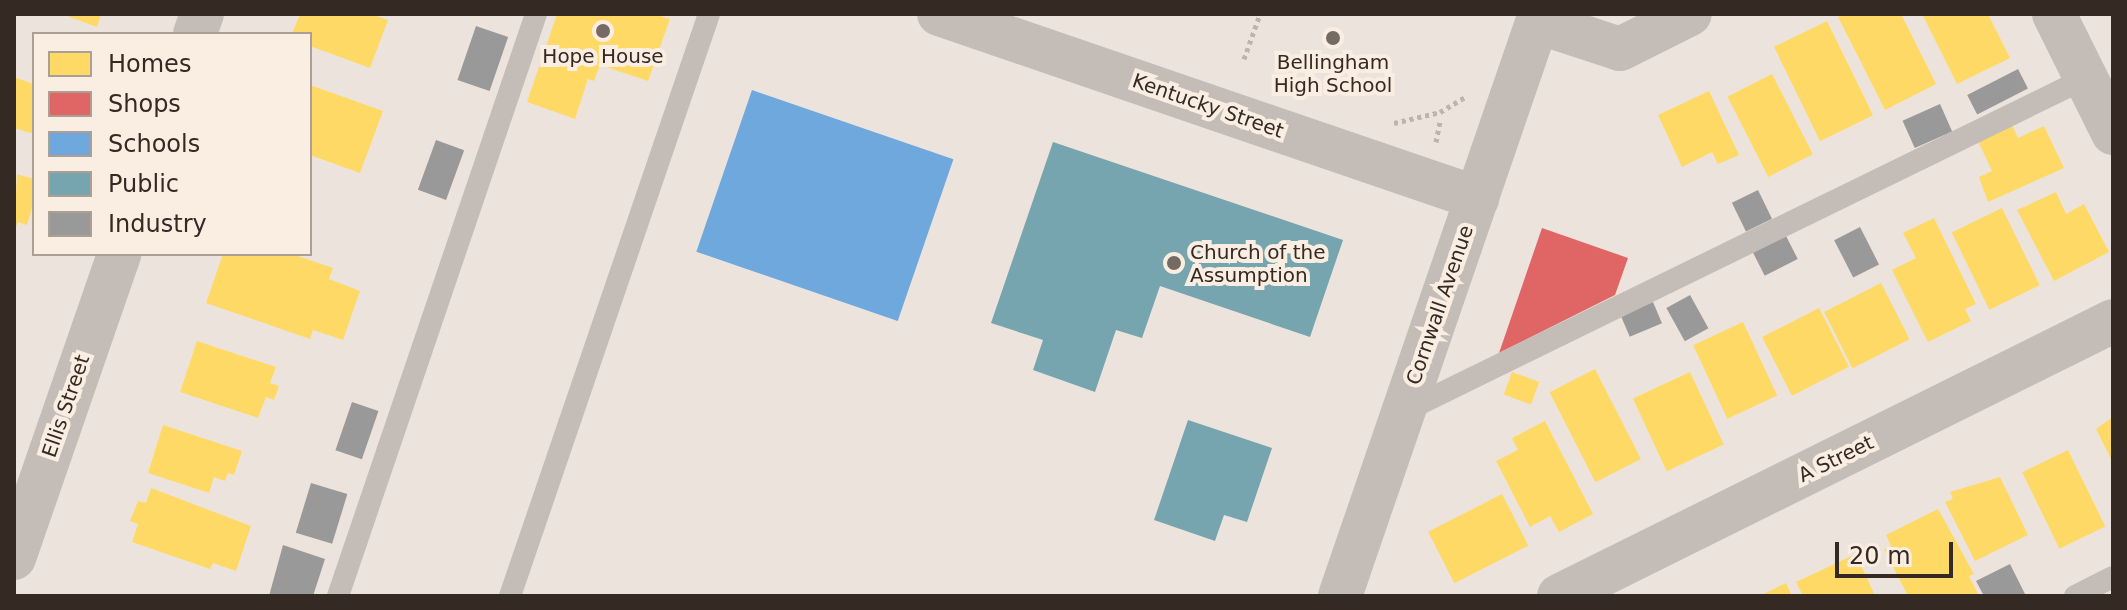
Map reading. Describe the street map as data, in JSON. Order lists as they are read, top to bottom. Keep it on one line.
{"streets":{"street":["Kentucky Street","Cornwall Avenue","Ellis Street","A Street"]},"crossings":[["Kentucky Street","Cornwall Avenue"]],"places":["Hope House","Bellingham High School","Church of the Assumption"],"legend":["Homes","Shops","Schools","Public","Industry"],"scale_bar":"20 m"}
